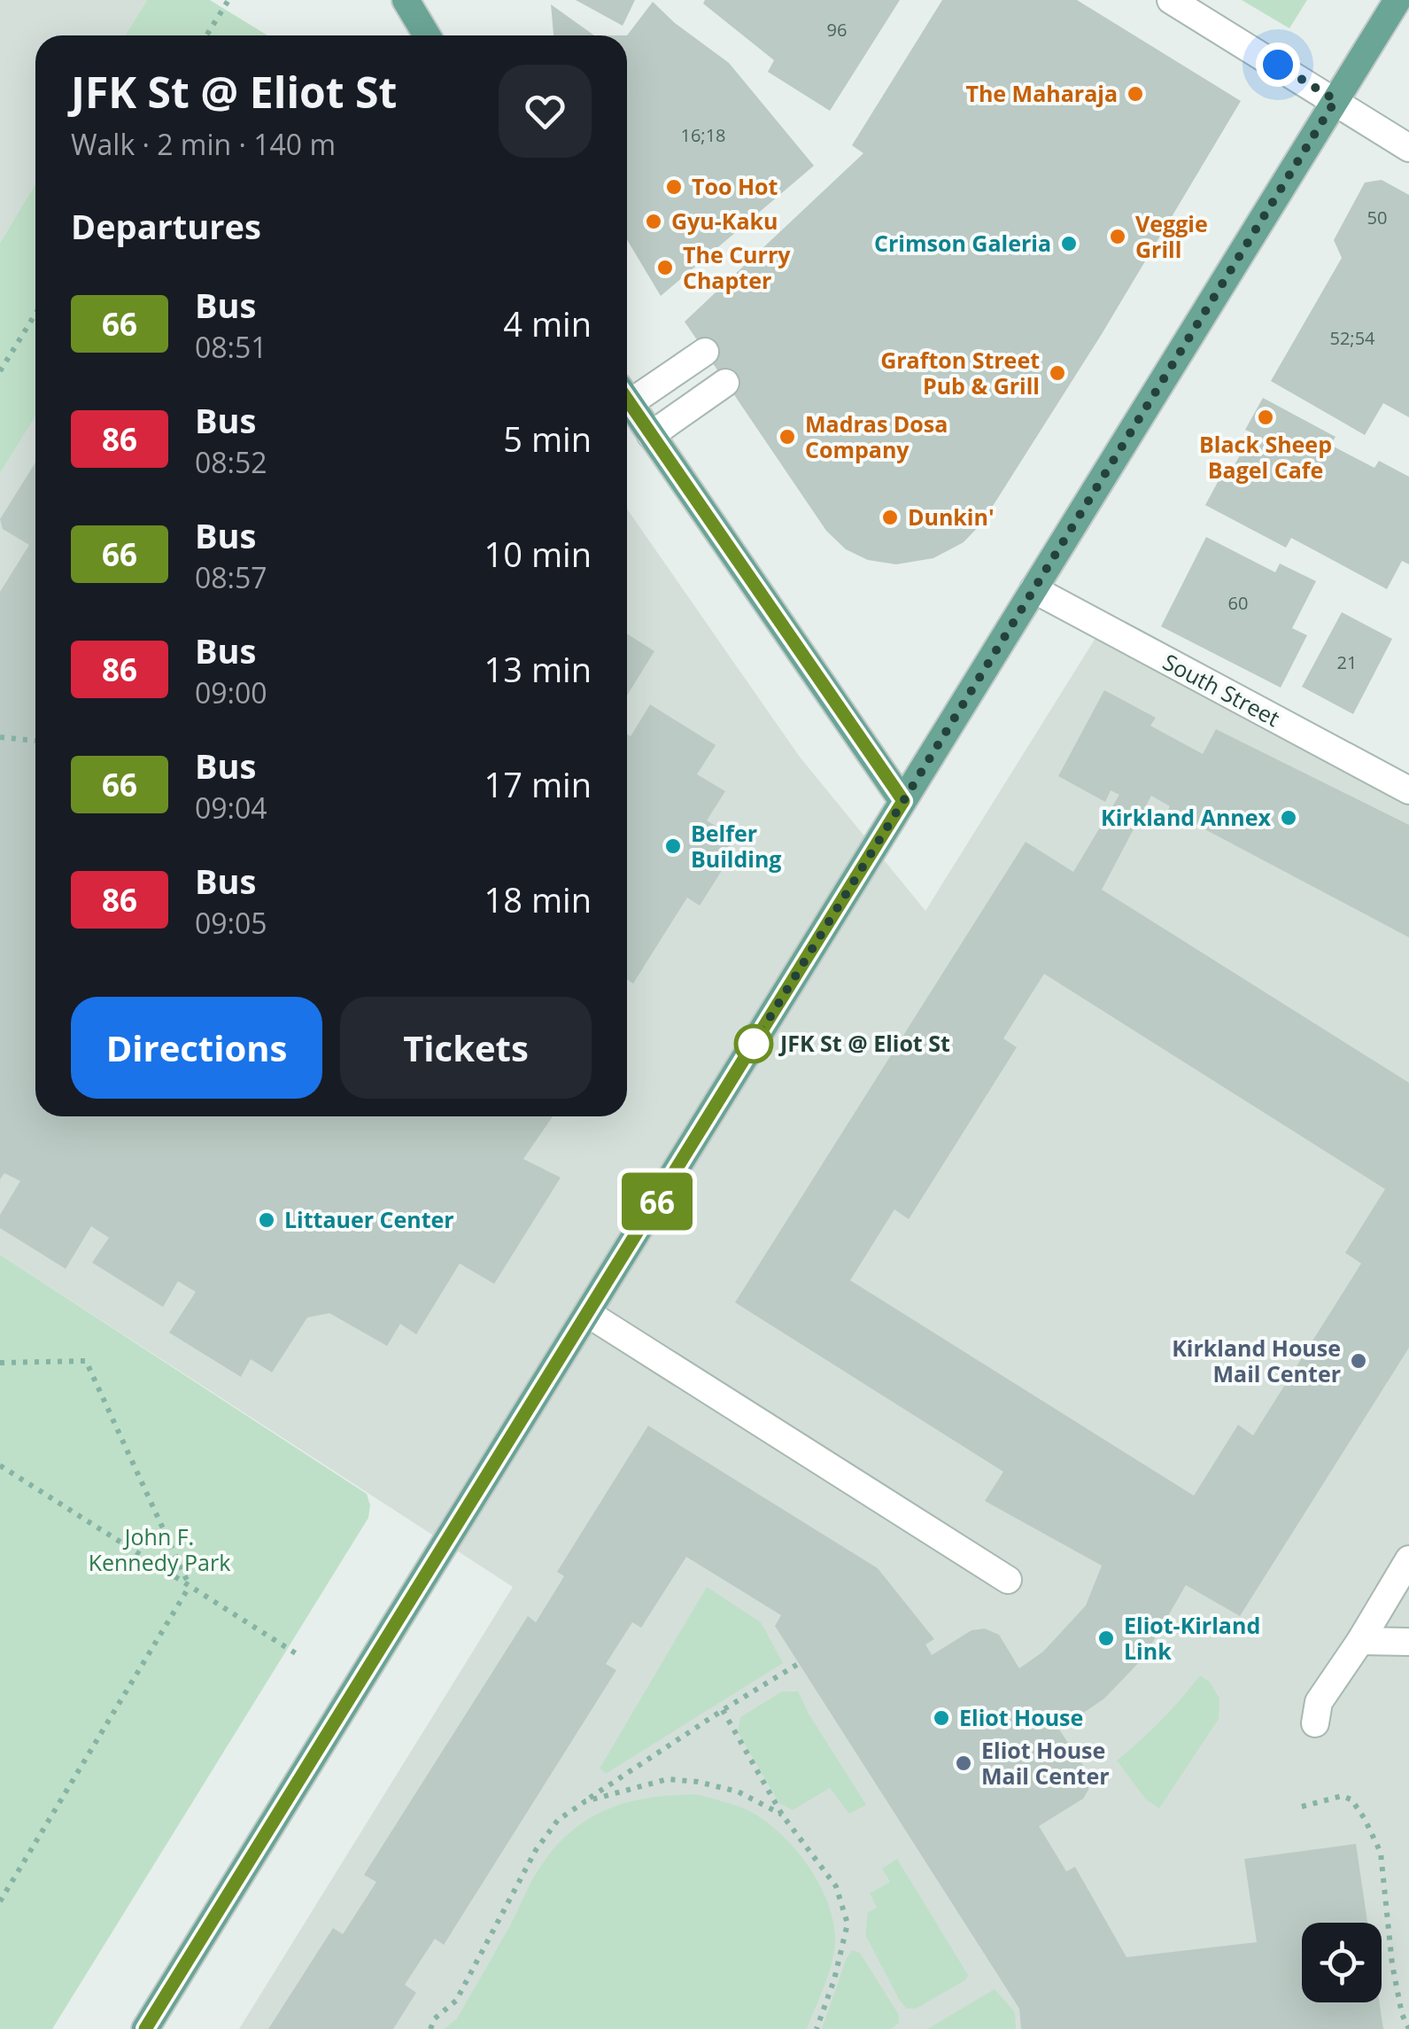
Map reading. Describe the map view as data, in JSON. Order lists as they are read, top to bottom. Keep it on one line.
{"streets":{"street":["South Street"]},"parks":["John F. Kennedy Park"],"places":["The Maharaja","Too Hot","Gyu-Kaku","Veggie Grill","Crimson Galeria","The Curry Chapter","Grafton Street Pub & Grill","Black Sheep Bagel Cafe","Madras Dosa Company","Dunkin'","Kirkland Annex","Belfer Building","JFK St @ Eliot St","Littauer Center","Kirkland House Mail Center","Eliot-Kirland Link","Eliot House","Eliot House Mail Center"],"lines":["bus line 66"],"house_numbers":["96","16;18","50","52;54","60","21"],"page":{"on_map":"66","heading":[["JFK St @ Eliot St","Walk · 2 min · 140 m"],"Departures"],"list":[{"mark":"66","name":"Bus","note":"08:51","value":"4 min"},{"mark":"86","name":"Bus","note":"08:52","value":"5 min"},{"mark":"66","name":"Bus","note":"08:57","value":"10 min"},{"mark":"86","name":"Bus","note":"09:00","value":"13 min"},{"mark":"66","name":"Bus","note":"09:04","value":"17 min"},{"mark":"86","name":"Bus","note":"09:05","value":"18 min"}],"buttons":["Directions","Tickets"]}}
